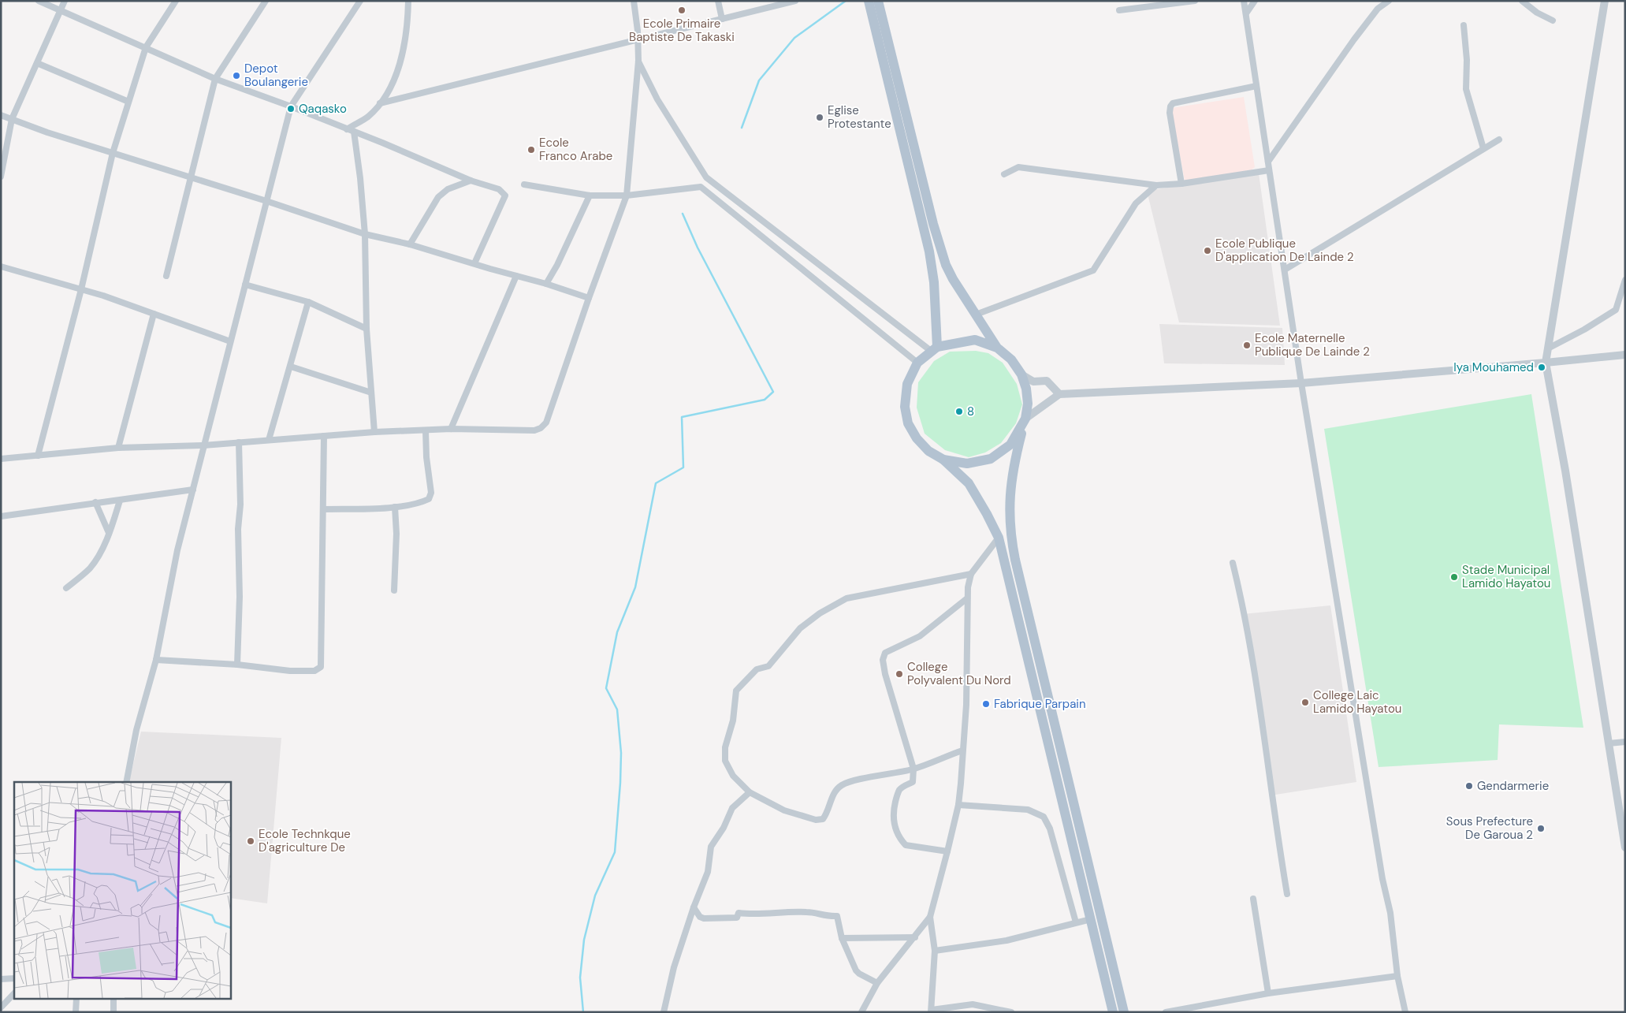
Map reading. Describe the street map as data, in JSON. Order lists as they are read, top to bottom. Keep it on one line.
{"places":["Ecole Primaire Baptiste De Takaski","Depot Boulangerie","Qaqasko","Eglise Protestante","Ecole Franco Arabe","Ecole Publique D'application De Lainde 2","Ecole Maternelle Publique De Lainde 2","Iya Mouhamed","8","Stade Municipal Lamido Hayatou","College Polyvalent Du Nord","College Laic Lamido Hayatou","Fabrique Parpain","Gendarmerie","Sous Prefecture De Garoua 2","Ecole Technkque D'agriculture De"]}
